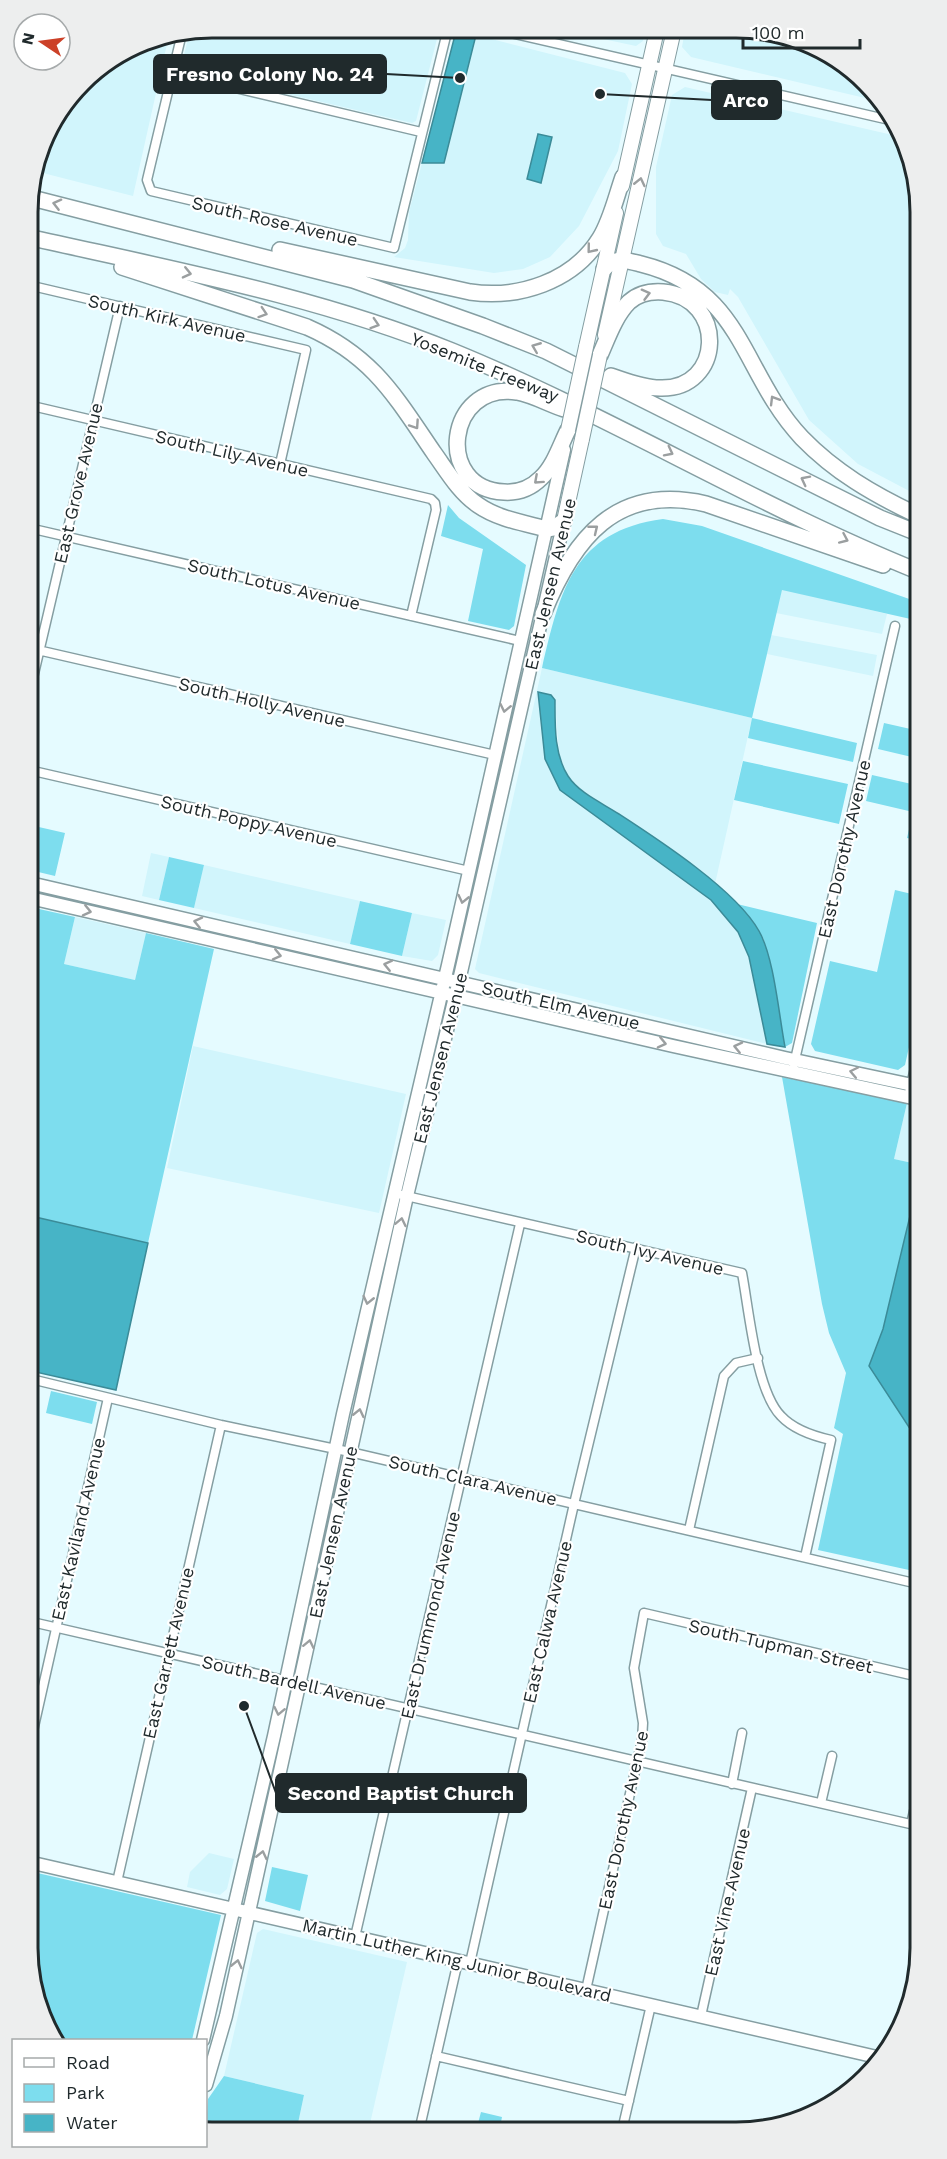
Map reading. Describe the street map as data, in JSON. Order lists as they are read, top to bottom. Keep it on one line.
{"streets":{"highway":["Yosemite Freeway"],"main road":["East Jensen Avenue","South Elm Avenue","Martin Luther King Junior Boulevard"],"street":["South Rose Avenue","South Kirk Avenue","South Lily Avenue","East Grove Avenue","South Lotus Avenue","South Holly Avenue","South Poppy Avenue","East Dorothy Avenue","South Ivy Avenue","South Clara Avenue","East Kaviland Avenue","East Drummond Avenue","East Calwa Avenue","South Tupman Street","East Garrett Avenue","South Bardell Avenue","East Vine Avenue"]},"crossings":[["South Kirk Avenue","South Lily Avenue"],["South Kirk Avenue","East Grove Avenue"],["South Lily Avenue","East Grove Avenue"],["South Lily Avenue","South Lotus Avenue"],["East Grove Avenue","South Lotus Avenue"],["East Grove Avenue","South Holly Avenue"],["South Lotus Avenue","East Jensen Avenue"],["East Jensen Avenue","South Holly Avenue"],["East Jensen Avenue","South Poppy Avenue"],["East Jensen Avenue","South Elm Avenue"],["East Jensen Avenue","South Ivy Avenue"],["East Jensen Avenue","South Clara Avenue"],["East Jensen Avenue","South Bardell Avenue"],["East Jensen Avenue","Martin Luther King Junior Boulevard"],["East Dorothy Avenue","South Elm Avenue"],["East Dorothy Avenue","South Tupman Street"],["East Dorothy Avenue","South Bardell Avenue"],["East Dorothy Avenue","Martin Luther King Junior Boulevard"],["South Ivy Avenue","South Clara Avenue"],["South Ivy Avenue","East Drummond Avenue"],["South Ivy Avenue","East Calwa Avenue"],["South Clara Avenue","East Kaviland Avenue"],["South Clara Avenue","East Drummond Avenue"],["South Clara Avenue","East Calwa Avenue"],["South Clara Avenue","East Garrett Avenue"],["East Kaviland Avenue","South Bardell Avenue"],["East Drummond Avenue","South Bardell Avenue"],["East Drummond Avenue","Martin Luther King Junior Boulevard"],["East Calwa Avenue","South Bardell Avenue"],["East Calwa Avenue","Martin Luther King Junior Boulevard"],["East Garrett Avenue","South Bardell Avenue"],["East Garrett Avenue","Martin Luther King Junior Boulevard"],["South Bardell Avenue","East Vine Avenue"],["East Vine Avenue","Martin Luther King Junior Boulevard"]],"places":["Fresno Colony No. 24","Arco","Second Baptist Church"],"legend":["Road","Park","Water"],"scale_bar":"100 m","north":"left"}
